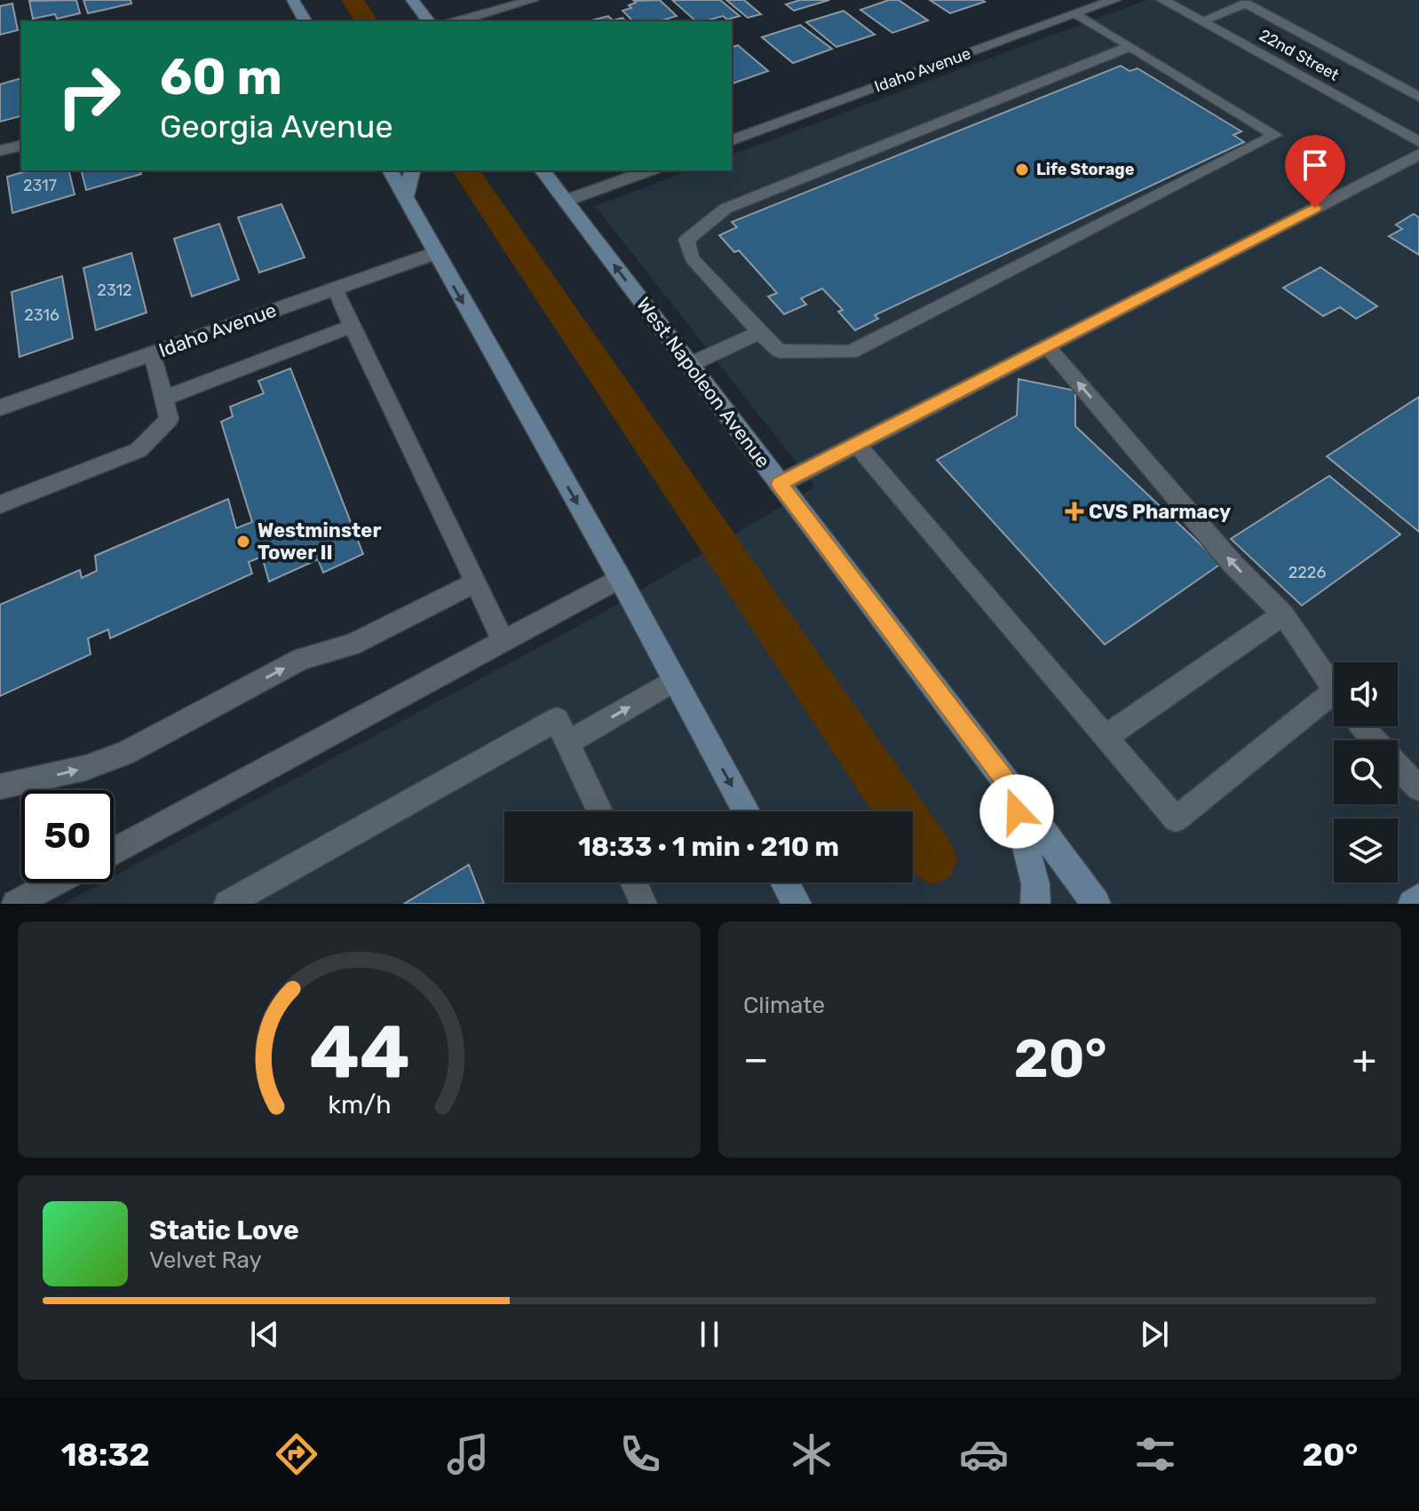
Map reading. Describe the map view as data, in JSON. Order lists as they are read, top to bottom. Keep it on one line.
{"streets":{"main road":["West Napoleon Avenue"],"street":["22nd Street","Idaho Avenue"]},"places":{"other":["Life Storage","Westminster Tower II"],"health":["CVS Pharmacy"]},"house_numbers":["2317","2312","2316","2226"],"page":{"turn":["60 m","Georgia Avenue"],"limit":"50","trip":"18:33 · 1 min · 210 m","tile":"Climate","heat":["−","20°","+"],"song":["Static Love","Velvet Ray"],"tabs":["18:32","20°"],"gauge":["44","km/h"]}}
